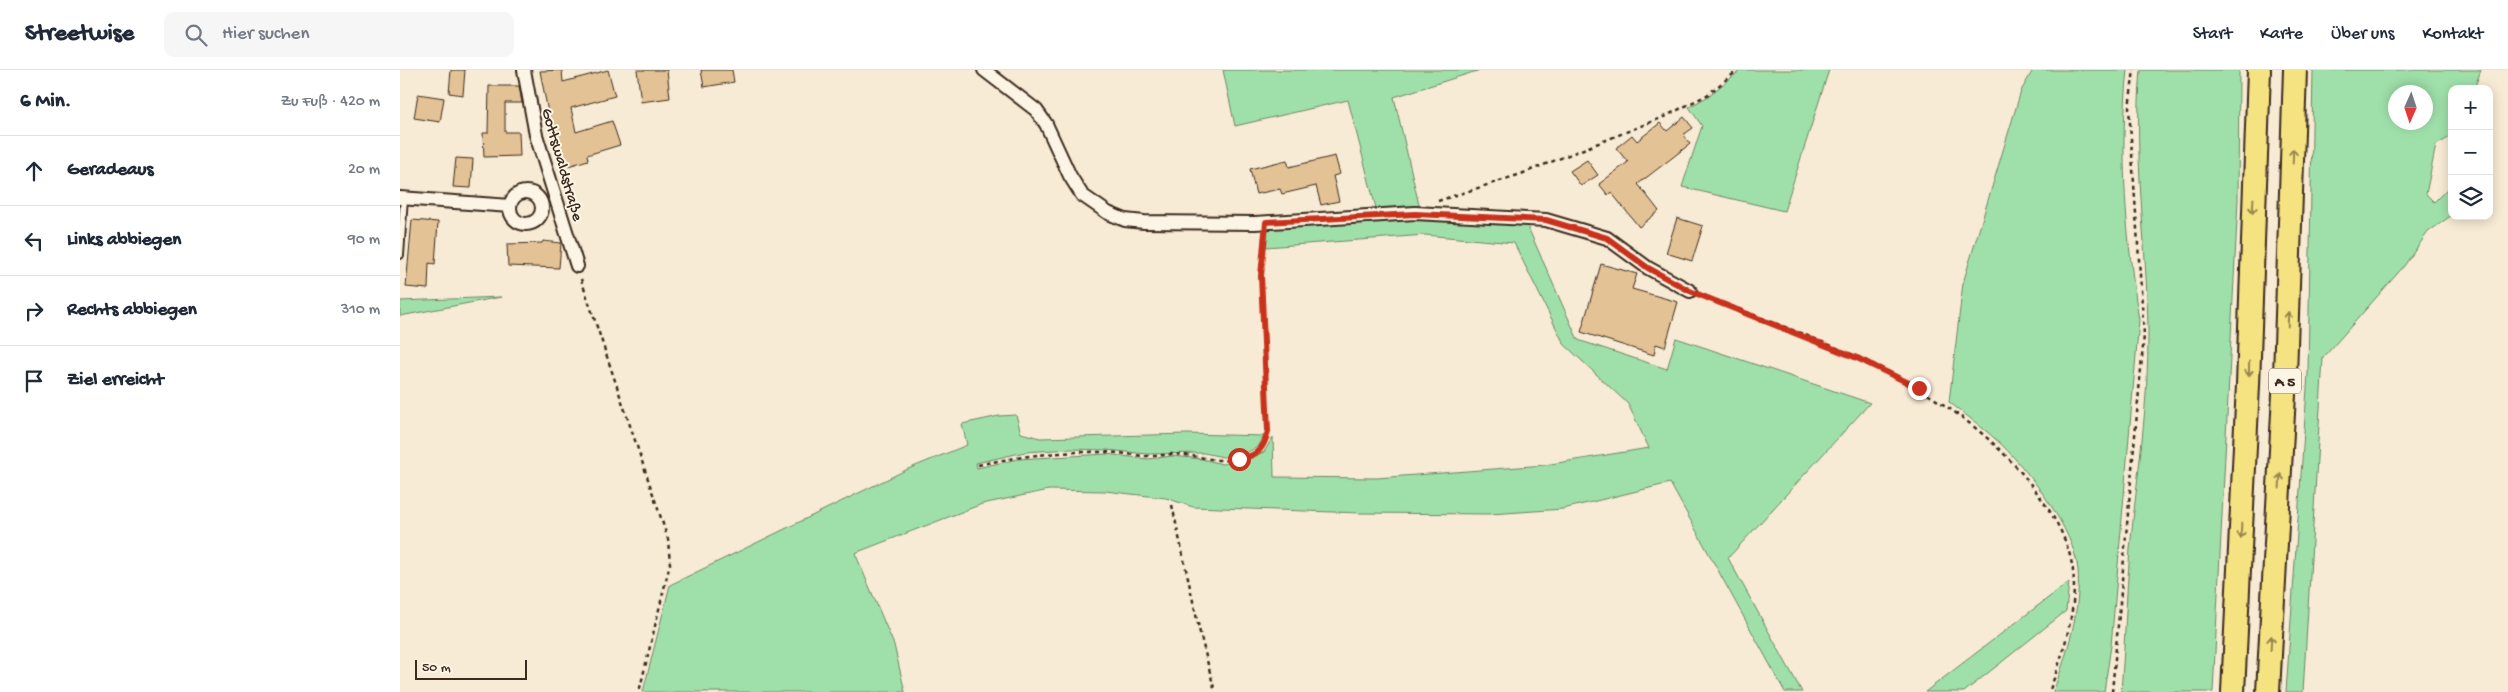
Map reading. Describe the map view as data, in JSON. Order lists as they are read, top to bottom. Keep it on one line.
{"streets":{"highway":["A 5"],"street":["Gottswaldstraße"]},"scale_bar":"50 m","north":"bottom","page":{"header":"Streetwise","search":"Hier suchen","nav":["Start","Karte","Über uns","Kontakt"],"heading":["6 Min.","Zu Fuß · 420 m"],"map_buttons":["+","−"],"list":[["Geradeaus","20 m"],["Links abbiegen","90 m"],["Rechts abbiegen","310 m"],"Ziel erreicht"],"scale":"50 m"}}
